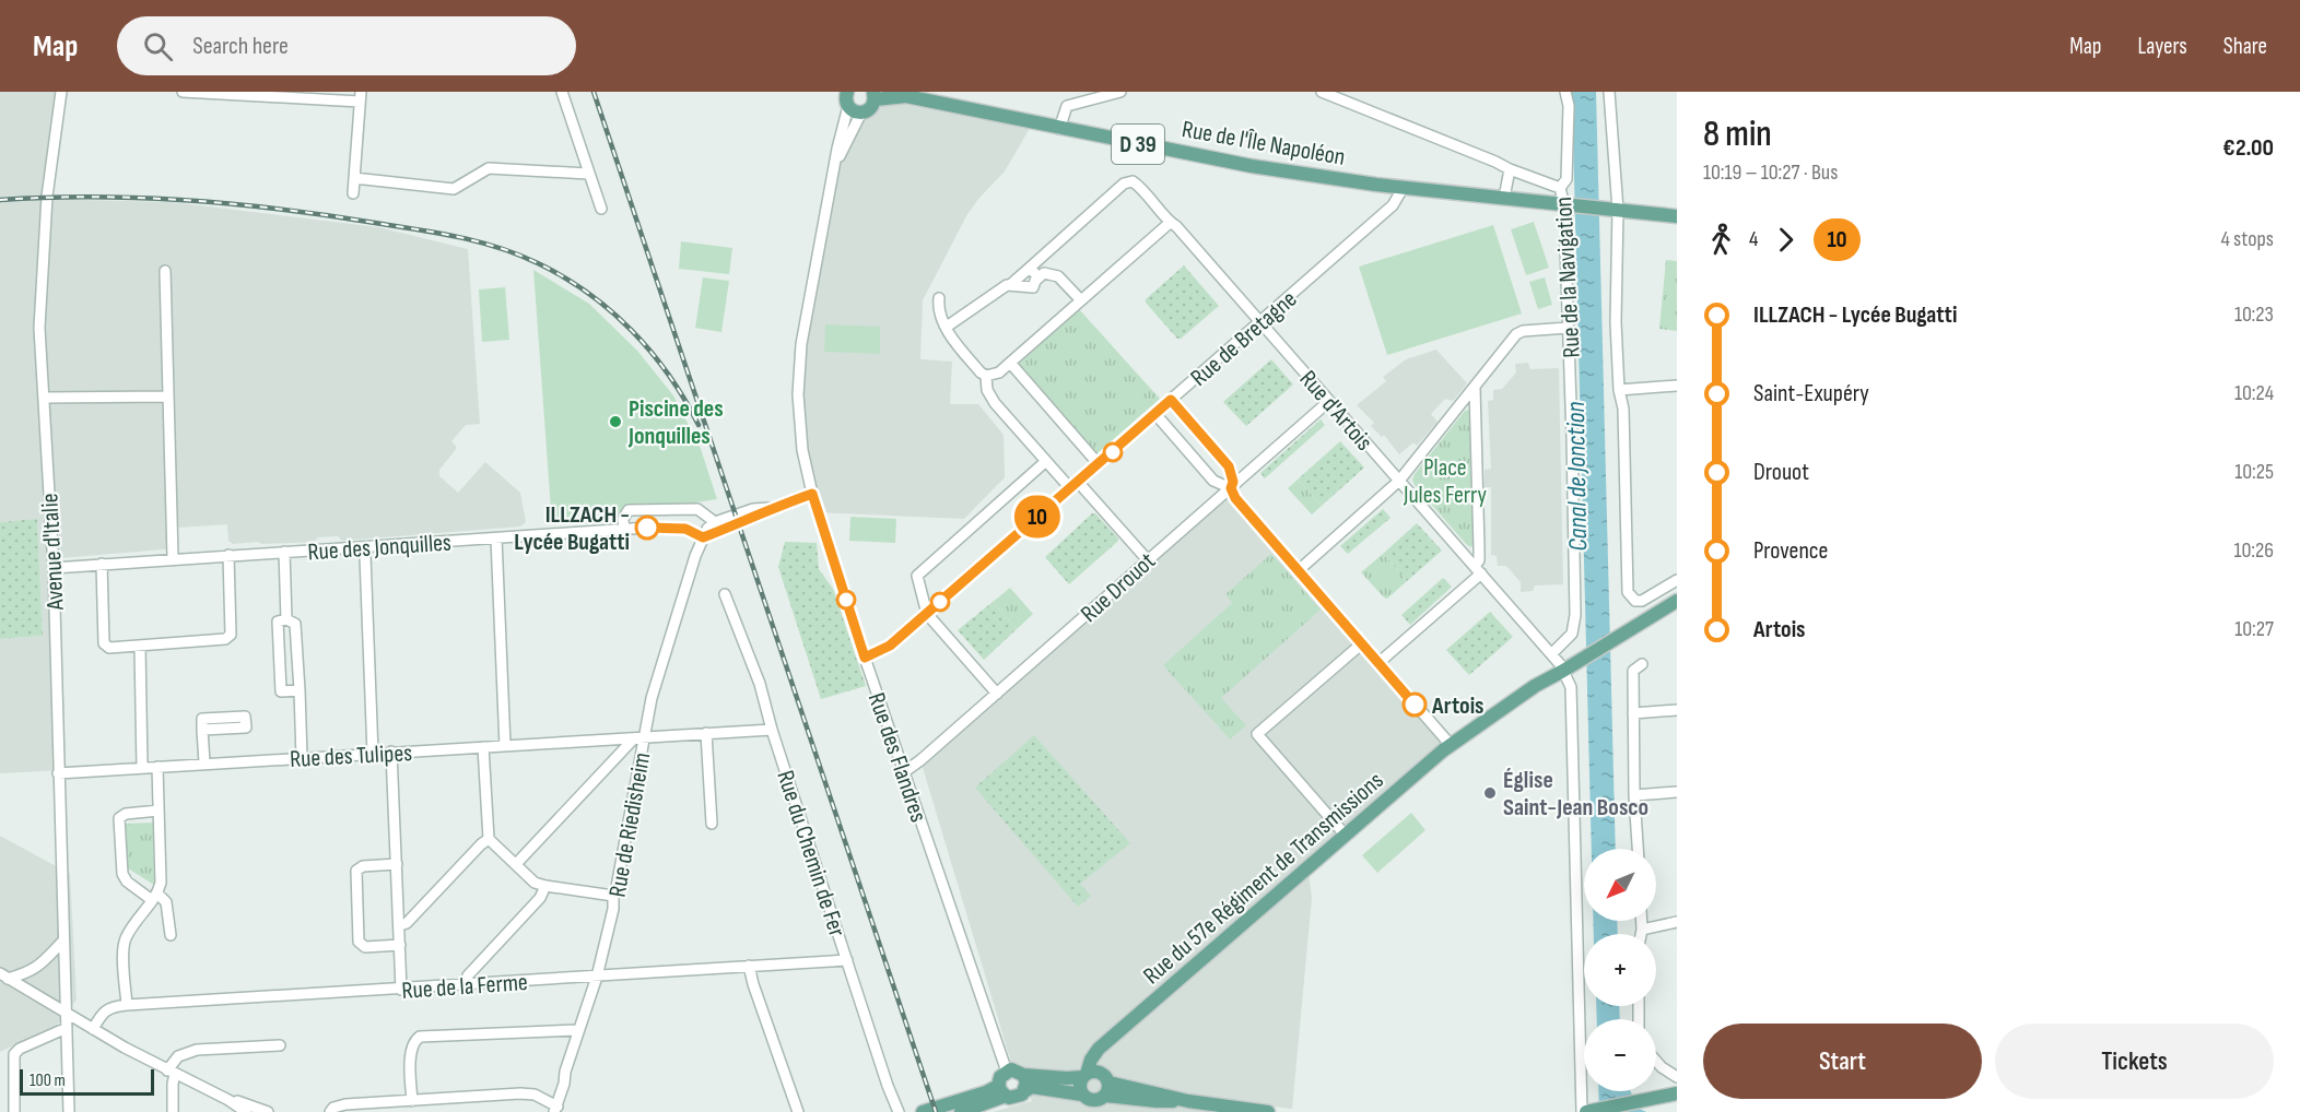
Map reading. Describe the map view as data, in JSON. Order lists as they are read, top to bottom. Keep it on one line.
{"streets":{"main road":["Rue de l'Île Napoléon","D 39","Rue du 57e Régiment de Transmissions"],"street":["Rue de la Navigation","Rue de Bretagne","Rue d'Artois","Rue des Jonquilles","Avenue d'Italie","Rue Drouot","Rue des Tulipes","Rue des Flandres","Rue de Riedisheim","Rue du Chemin de Fer","Rue de la Ferme"]},"crossings":[["Rue de l'Île Napoléon","D 39"],["Rue de l'Île Napoléon","Rue de la Navigation"],["Rue de l'Île Napoléon","Rue de Bretagne"],["D 39","Rue de la Navigation"],["Rue de la Navigation","Rue d'Artois"],["Rue de la Navigation","Rue du 57e Régiment de Transmissions"],["Rue de Bretagne","Rue d'Artois"],["Rue de Bretagne","Rue des Flandres"],["Rue d'Artois","Rue Drouot"],["Rue d'Artois","Rue du 57e Régiment de Transmissions"],["Rue des Jonquilles","Avenue d'Italie"],["Rue des Jonquilles","Rue de Riedisheim"],["Avenue d'Italie","Rue des Tulipes"],["Rue Drouot","Rue des Flandres"],["Rue des Tulipes","Rue de Riedisheim"],["Rue des Tulipes","Rue du Chemin de Fer"],["Rue de Riedisheim","Rue de la Ferme"],["Rue du Chemin de Fer","Rue de la Ferme"]],"water":["Canal de Jonction"],"parks":["Place Jules Ferry"],"places":["Piscine des Jonquilles","ILLZACH - Lycée Bugatti","Artois","Église Saint-Jean Bosco"],"lines":["bus line 10"],"scale_bar":"100 m","north":"bottom left","page":{"header":"Map","search":"Search here","nav":["Map","Layers","Share"],"on_map":"10","heading":["8 min","10:19 – 10:27 · Bus","€2.00"],"legs":["4","10","4 stops"],"list":[{"name":"ILLZACH - Lycée Bugatti","value":"10:23"},{"name":"Saint-Exupéry","value":"10:24"},{"name":"Drouot","value":"10:25"},{"name":"Provence","value":"10:26"},{"name":"Artois","value":"10:27"}],"map_buttons":["+","−"],"buttons":["Start","Tickets"],"scale":"100 m"}}
